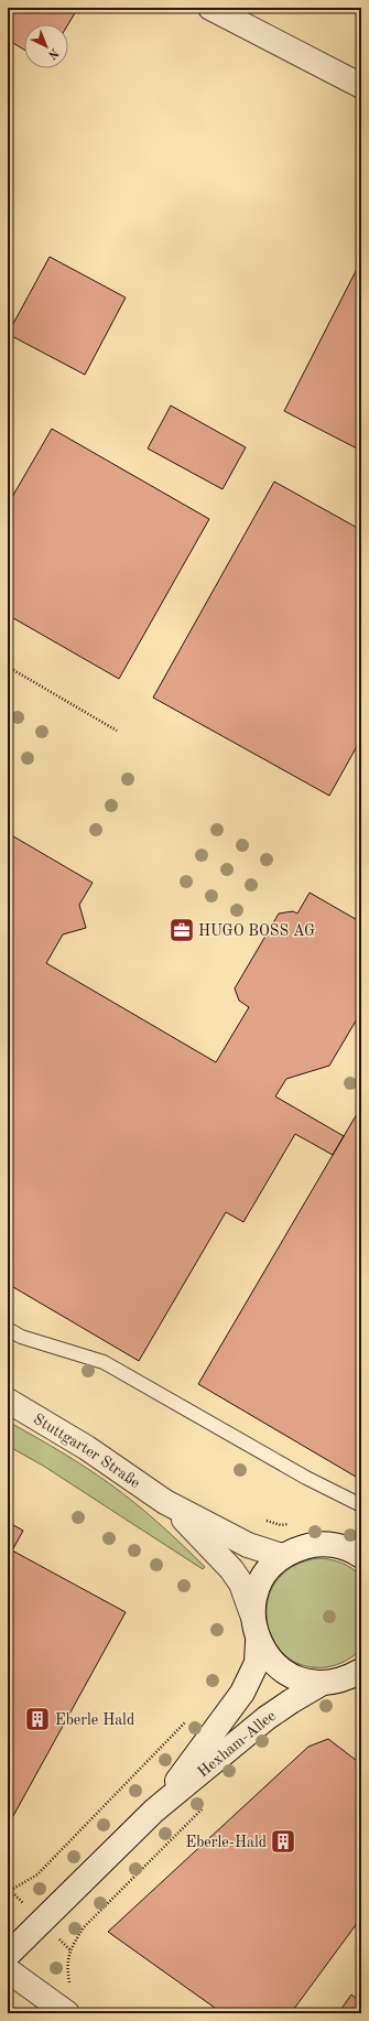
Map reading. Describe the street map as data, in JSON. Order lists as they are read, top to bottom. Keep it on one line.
{"streets":{"main road":["Stuttgarter Straße","Hexham-Allee"]},"places":{"office":["HUGO BOSS AG"],"building":["Eberle Hald","Eberle-Hald"]},"north":"bottom right"}
